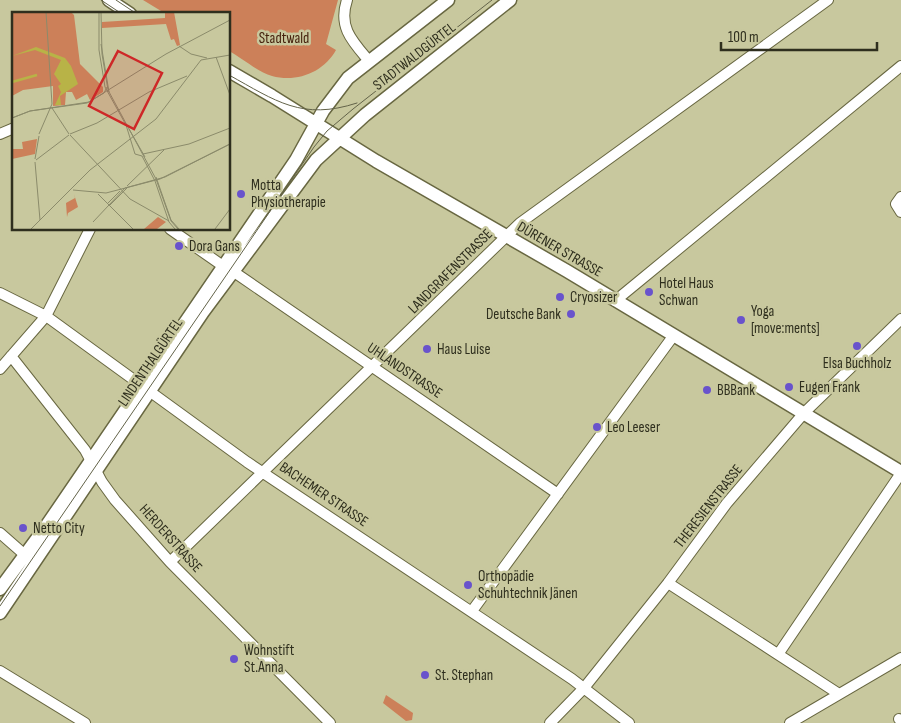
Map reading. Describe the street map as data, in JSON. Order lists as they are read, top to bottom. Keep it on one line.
{"streets":{"main road":["STADTWALDGÜRTEL","DÜRENER STRASSE","LINDENTHALGÜRTEL"],"street":["LANDGRAFENSTRASSE","UHLANDSTRASSE","BACHEMER STRASSE","THERESIENSTRASSE","HERDERSTRASSE"]},"crossings":[["STADTWALDGÜRTEL","DÜRENER STRASSE"],["STADTWALDGÜRTEL","LINDENTHALGÜRTEL"],["DÜRENER STRASSE","LANDGRAFENSTRASSE"],["DÜRENER STRASSE","LINDENTHALGÜRTEL"],["DÜRENER STRASSE","THERESIENSTRASSE"],["LANDGRAFENSTRASSE","UHLANDSTRASSE"],["LANDGRAFENSTRASSE","BACHEMER STRASSE"],["LANDGRAFENSTRASSE","HERDERSTRASSE"],["LINDENTHALGÜRTEL","UHLANDSTRASSE"],["LINDENTHALGÜRTEL","BACHEMER STRASSE"],["LINDENTHALGÜRTEL","HERDERSTRASSE"],["BACHEMER STRASSE","THERESIENSTRASSE"]],"parks":["Stadtwald"],"places":["Motta Physiotherapie","Dora Gans","Hotel Haus Schwan","Cryosizer","Deutsche Bank","Yoga [move:ments]","Elsa Buchholz","Haus Luise","Eugen Frank","BBBank","Leo Leeser","Netto City","Orthopädie Schuhtechnik Jänen","Wohnstift St.Anna","St. Stephan"],"scale_bar":"100 m"}
